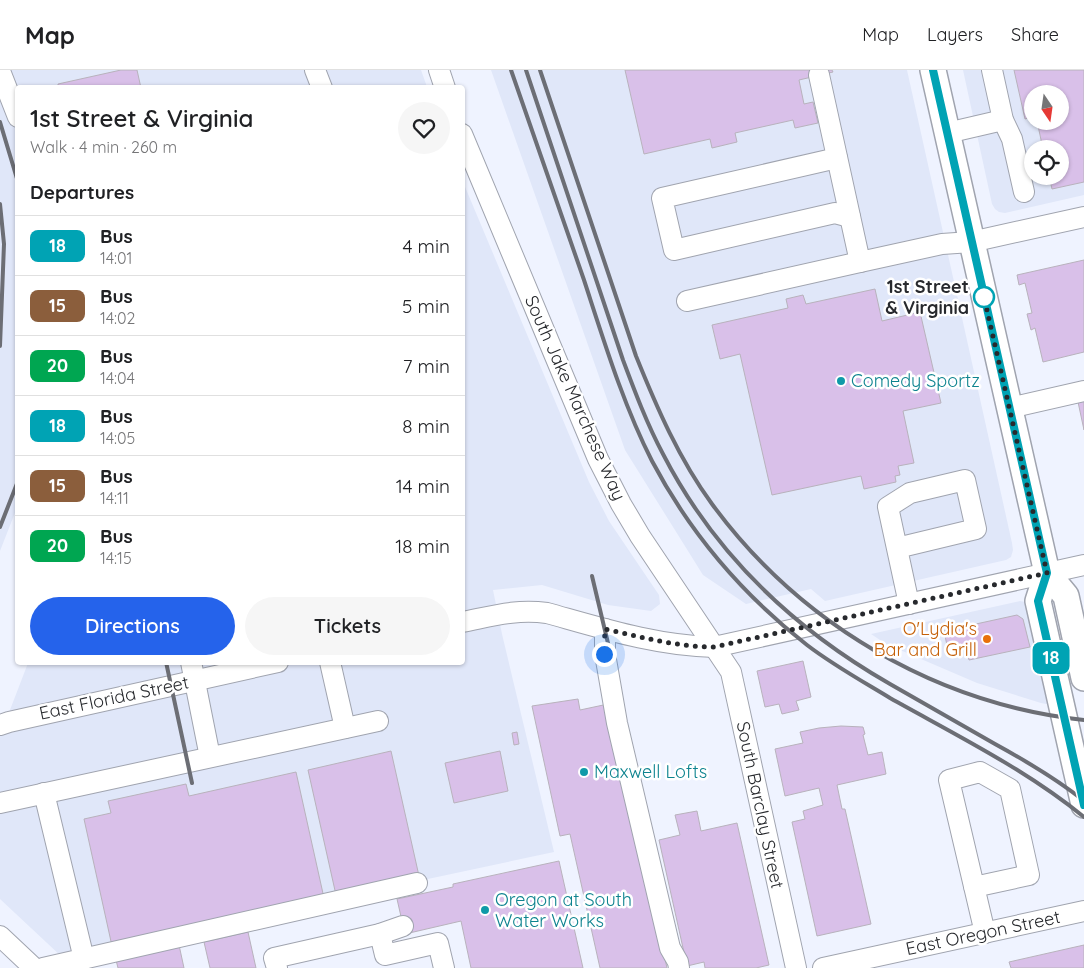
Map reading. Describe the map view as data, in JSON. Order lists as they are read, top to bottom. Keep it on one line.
{"streets":{"street":["South Jake Marchese Way","East Florida Street","South Barclay Street","East Oregon Street"]},"crossings":[["South Jake Marchese Way","South Barclay Street"]],"places":["1st Street & Virginia","Comedy Sportz","O'Lydia's Bar and Grill","Maxwell Lofts","Oregon at South Water Works"],"lines":["bus line 18"],"north":"bottom","page":{"header":"Map","nav":["Map","Layers","Share"],"on_map":"18","heading":[["1st Street & Virginia","Walk · 4 min · 260 m"],"Departures"],"list":[{"mark":"18","name":"Bus","note":"14:01","value":"4 min"},{"mark":"15","name":"Bus","note":"14:02","value":"5 min"},{"mark":"20","name":"Bus","note":"14:04","value":"7 min"},{"mark":"18","name":"Bus","note":"14:05","value":"8 min"},{"mark":"15","name":"Bus","note":"14:11","value":"14 min"},{"mark":"20","name":"Bus","note":"14:15","value":"18 min"}],"buttons":["Directions","Tickets"]}}
